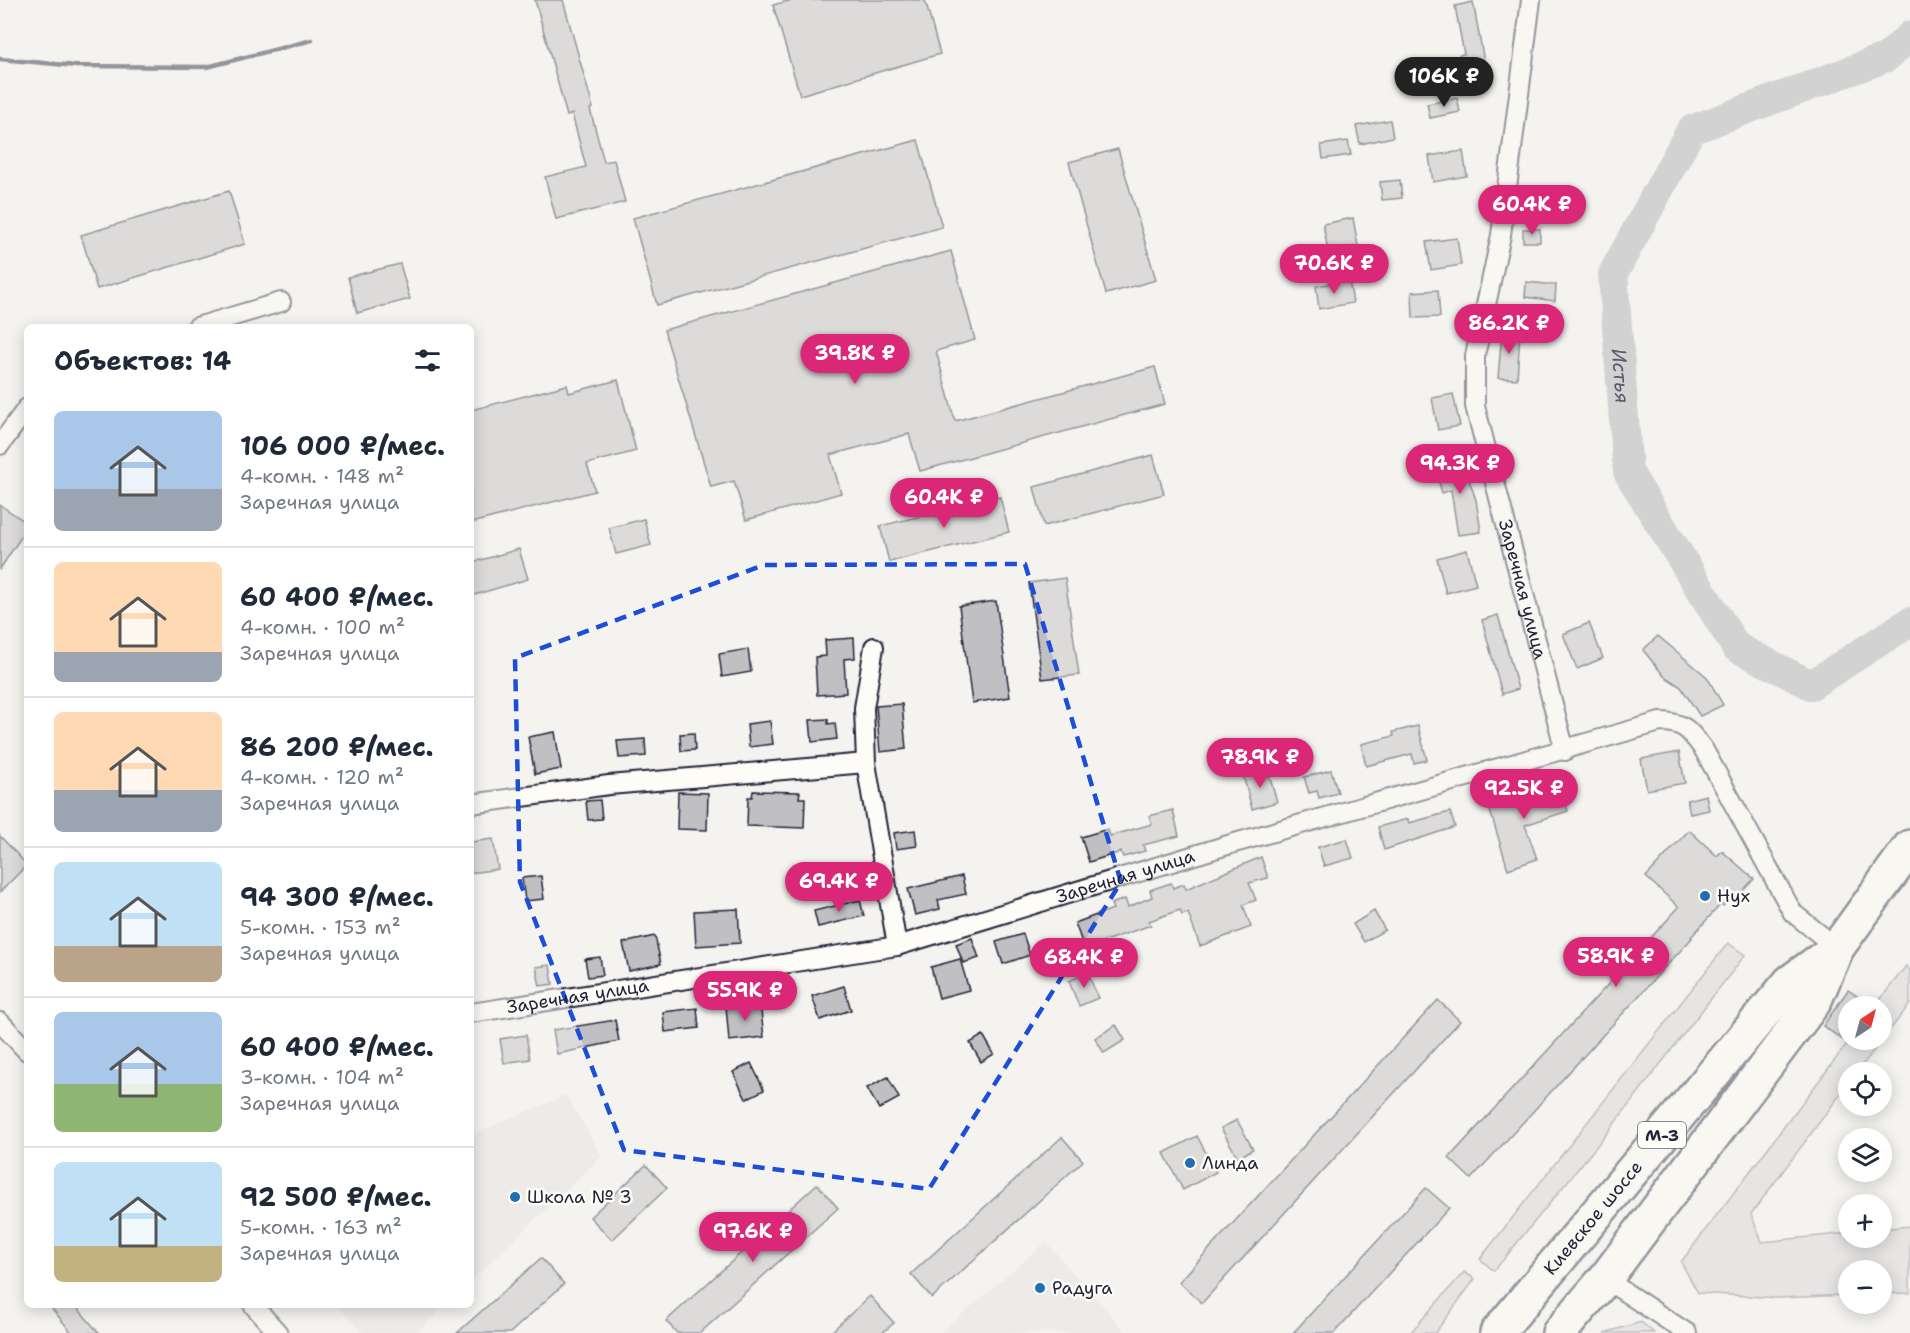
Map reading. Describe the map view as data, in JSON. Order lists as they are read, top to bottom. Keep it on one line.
{"streets":{"highway":["М-3","Киевское шоссе"],"street":["Заречная улица"]},"crossings":[["Заречная улица","Киевское шоссе"]],"water":["Истья"],"places":["Нух","Линда","Школа № 3","Радуга"],"north":"top right","page":{"price":["106K ₽","60.4K ₽","70.6K ₽","86.2K ₽","39.8K ₽","94.3K ₽","60.4K ₽","78.9K ₽","92.5K ₽","69.4K ₽","58.9K ₽","68.4K ₽","55.9K ₽","97.6K ₽"],"heading":"Объектов: 14","list":[{"name":"106 000 ₽/мес.","note":"4-комн. · 148 m² · Заречная улица"},{"name":"60 400 ₽/мес.","note":"4-комн. · 100 m² · Заречная улица"},{"name":"86 200 ₽/мес.","note":"4-комн. · 120 m² · Заречная улица"},{"name":"94 300 ₽/мес.","note":"5-комн. · 153 m² · Заречная улица"},{"name":"60 400 ₽/мес.","note":"3-комн. · 104 m² · Заречная улица"},{"name":"92 500 ₽/мес.","note":"5-комн. · 163 m² · Заречная улица"}],"map_buttons":["+","−"]}}
